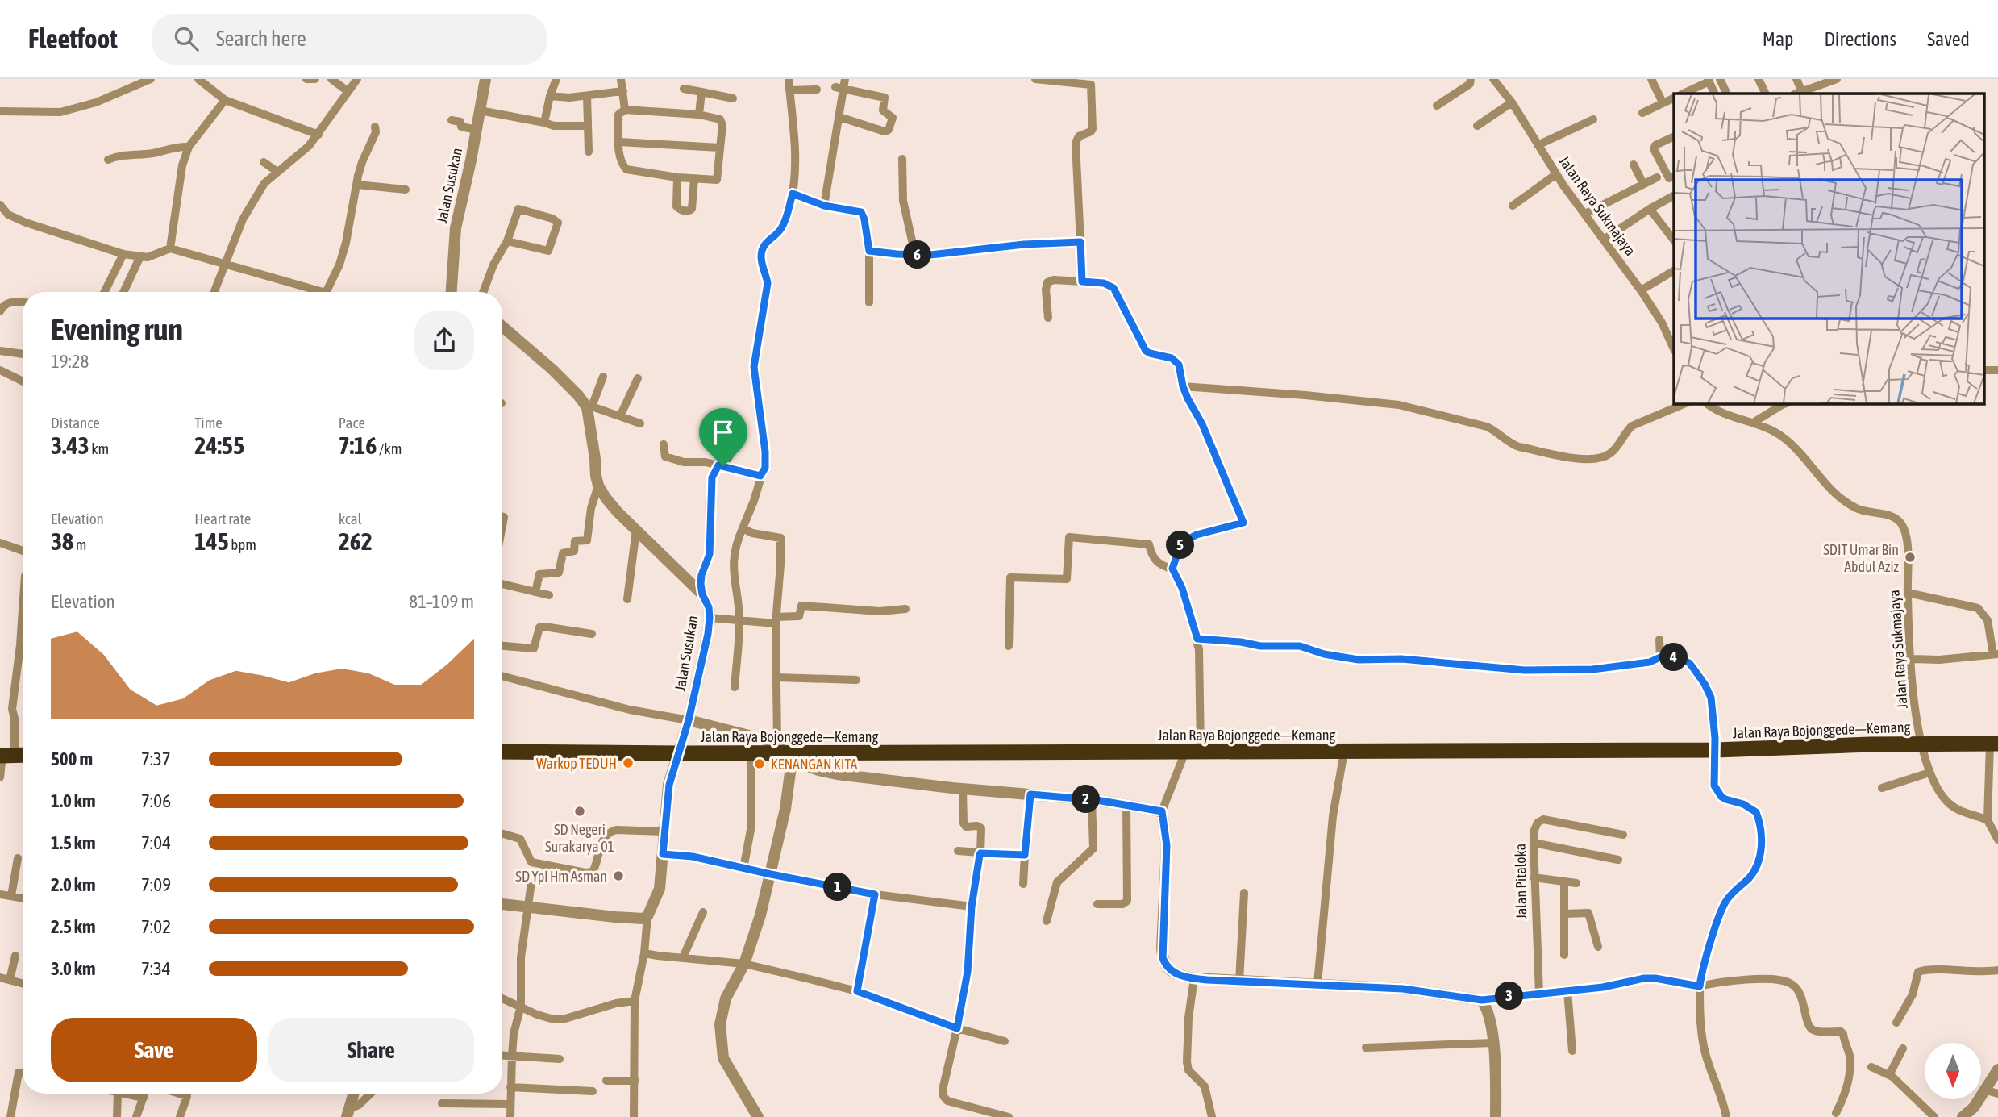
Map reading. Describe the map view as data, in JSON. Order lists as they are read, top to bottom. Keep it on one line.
{"streets":{"highway":["Jalan Raya Bojonggede—Kemang"],"street":["Jalan Susukan","Jalan Raya Sukmajaya","Jalan Pitaloka"]},"crossings":[["Jalan Susukan","Jalan Raya Bojonggede—Kemang"],["Jalan Raya Sukmajaya","Jalan Raya Bojonggede—Kemang"]],"places":["SDIT Umar Bin Abdul Aziz","Warkop TEDUH","KENANGAN KITA","SD Negeri Surakarya 01","SD Ypi Hm Asman"],"north":"bottom","page":{"header":"Fleetfoot","search":"Search here","nav":["Map","Directions","Saved"],"pins":["6","5","4","2","1","3"],"heading":["Evening run","19:28"],"stats":[["Distance","3.43 km"],["Time","24:55"],["Pace","7:16 /km"],["Elevation","38 m"],["Heart rate","145 bpm"],["kcal","262"]],"chart":["Elevation","81–109 m"],"list":[{"name":"500 m","note":"7:37"},{"name":"1.0 km","note":"7:06"},{"name":"1.5 km","note":"7:04"},{"name":"2.0 km","note":"7:09"},{"name":"2.5 km","note":"7:02"},{"name":"3.0 km","note":"7:34"}],"buttons":["Save","Share"]}}
